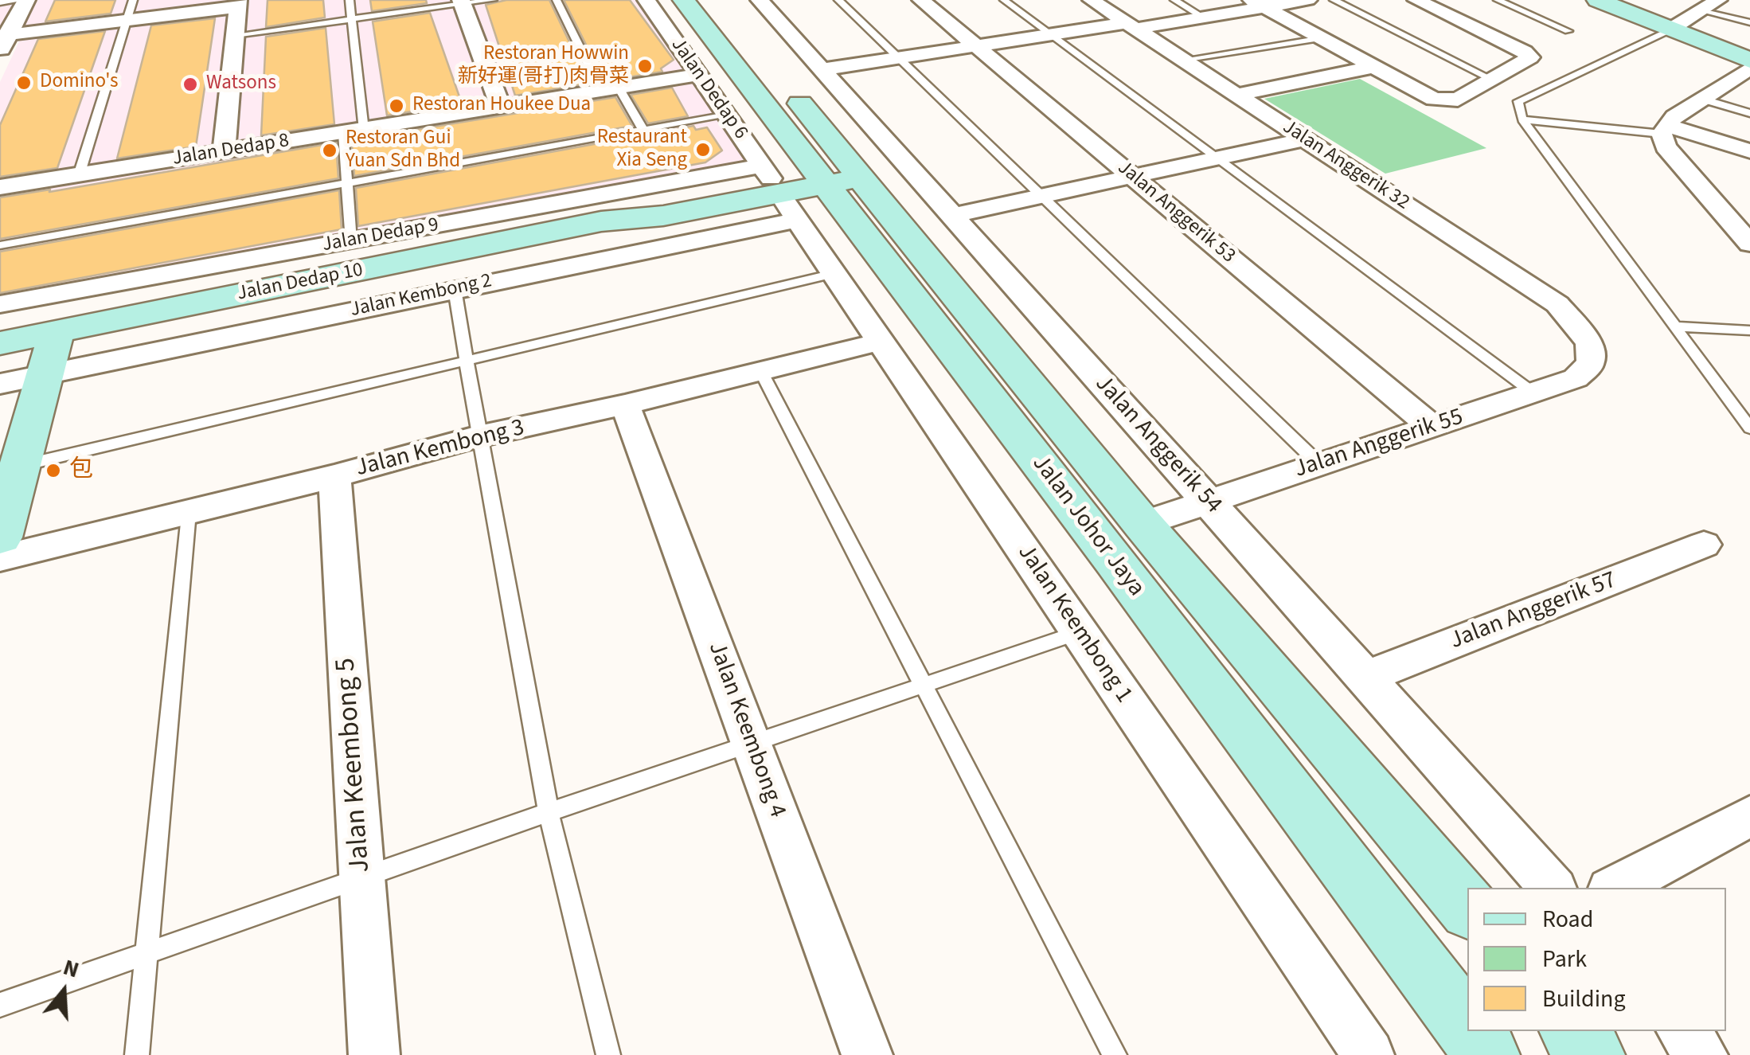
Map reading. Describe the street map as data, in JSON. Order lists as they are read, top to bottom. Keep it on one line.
{"streets":{"main road":["Jalan Dedap 10","Jalan Johor Jaya"],"street":["Jalan Dedap 6","Jalan Dedap 8","Jalan Anggerik 32","Jalan Anggerik 53","Jalan Dedap 9","Jalan Kembong 2","Jalan Anggerik 55","Jalan Anggerik 54","Jalan Kembong 3","Jalan Anggerik 57","Jalan Keembong 1","Jalan Keembong 4","Jalan Keembong 5"]},"crossings":[["Jalan Dedap 6","Jalan Dedap 8"],["Jalan Dedap 6","Jalan Dedap 9"],["Jalan Dedap 6","Jalan Dedap 10"],["Jalan Dedap 6","Jalan Kembong 2"],["Jalan Dedap 6","Jalan Johor Jaya"],["Jalan Dedap 6","Jalan Keembong 1"],["Jalan Anggerik 32","Jalan Anggerik 55"],["Jalan Anggerik 53","Jalan Anggerik 55"],["Jalan Dedap 9","Jalan Dedap 10"],["Jalan Dedap 9","Jalan Kembong 2"],["Jalan Dedap 9","Jalan Johor Jaya"],["Jalan Dedap 9","Jalan Keembong 1"],["Jalan Dedap 10","Jalan Kembong 2"],["Jalan Dedap 10","Jalan Johor Jaya"],["Jalan Dedap 10","Jalan Keembong 1"],["Jalan Kembong 2","Jalan Johor Jaya"],["Jalan Kembong 2","Jalan Keembong 1"],["Jalan Anggerik 55","Jalan Anggerik 54"],["Jalan Anggerik 55","Jalan Johor Jaya"],["Jalan Anggerik 54","Jalan Anggerik 57"],["Jalan Kembong 3","Jalan Keembong 1"],["Jalan Kembong 3","Jalan Keembong 4"],["Jalan Kembong 3","Jalan Keembong 5"],["Jalan Johor Jaya","Jalan Keembong 1"]],"places":["Restoran Howwin 新好運(哥打)肉骨菜","Domino's","Watsons","Restoran Houkee Dua","Restaurant Xia Seng","Restoran Gui Yuan Sdn Bhd","包"],"legend":["Road","Park","Building"],"north":"top"}
